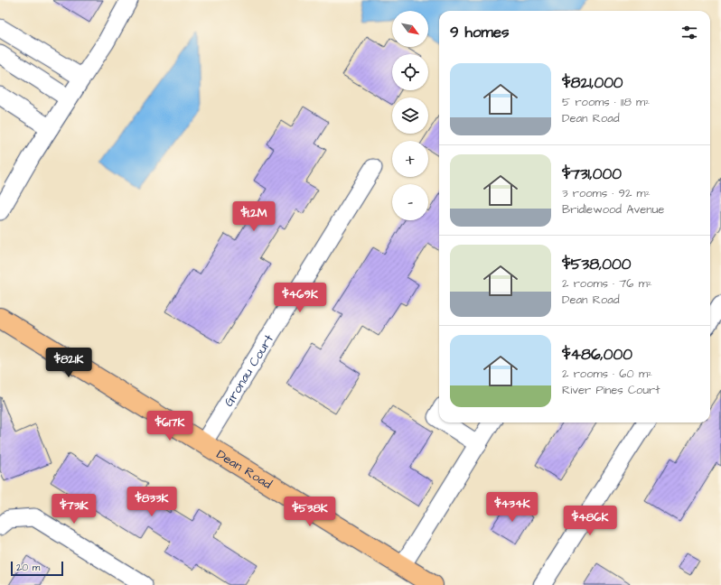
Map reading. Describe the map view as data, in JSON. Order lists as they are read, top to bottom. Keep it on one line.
{"streets":{"main road":["Dean Road"],"street":["Gronau Court"]},"crossings":[["Gronau Court","Dean Road"]],"scale_bar":"20 m","north":"bottom right","page":{"map_buttons":["+","−"],"heading":"9 homes","list":[{"name":"$821,000","note":"5 rooms · 118 m² · Dean Road"},{"name":"$731,000","note":"3 rooms · 92 m² · Bridlewood Avenue"},{"name":"$538,000","note":"2 rooms · 76 m² · Dean Road"},{"name":"$486,000","note":"2 rooms · 60 m² · River Pines Court"}],"price":["$1.2M","$469K","$821K","$617K","$833K","$434K","$731K","$538K","$486K"],"scale":"20 m"}}
